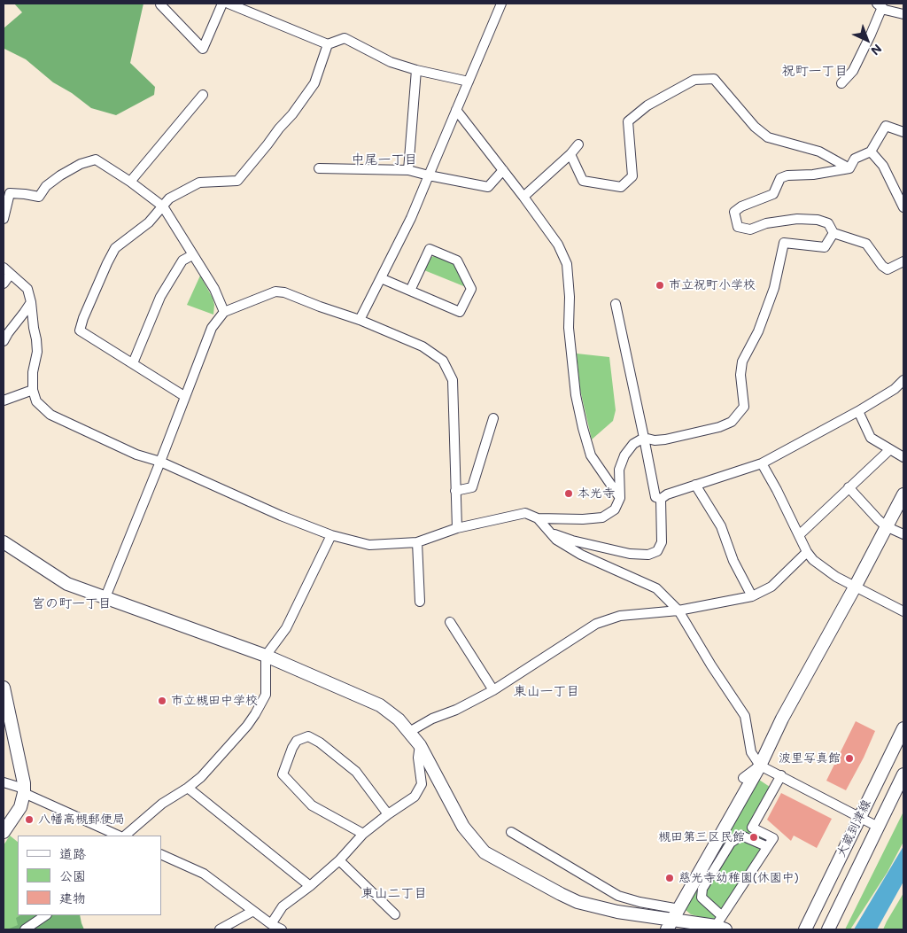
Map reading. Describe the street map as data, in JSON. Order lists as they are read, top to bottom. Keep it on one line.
{"streets":{"street":["大蔵到津線"]},"districts":["祝町一丁目","中尾一丁目","宮の町一丁目","東山一丁目","東山二丁目"],"places":["市立祝町小学校","本光寺","市立槻田中学校","波里写真館","八幡高槻郵便局","槻田第三区民館","慈光寺幼稚園(休園中)"],"legend":["道路","公園","建物"],"north":"bottom right"}
